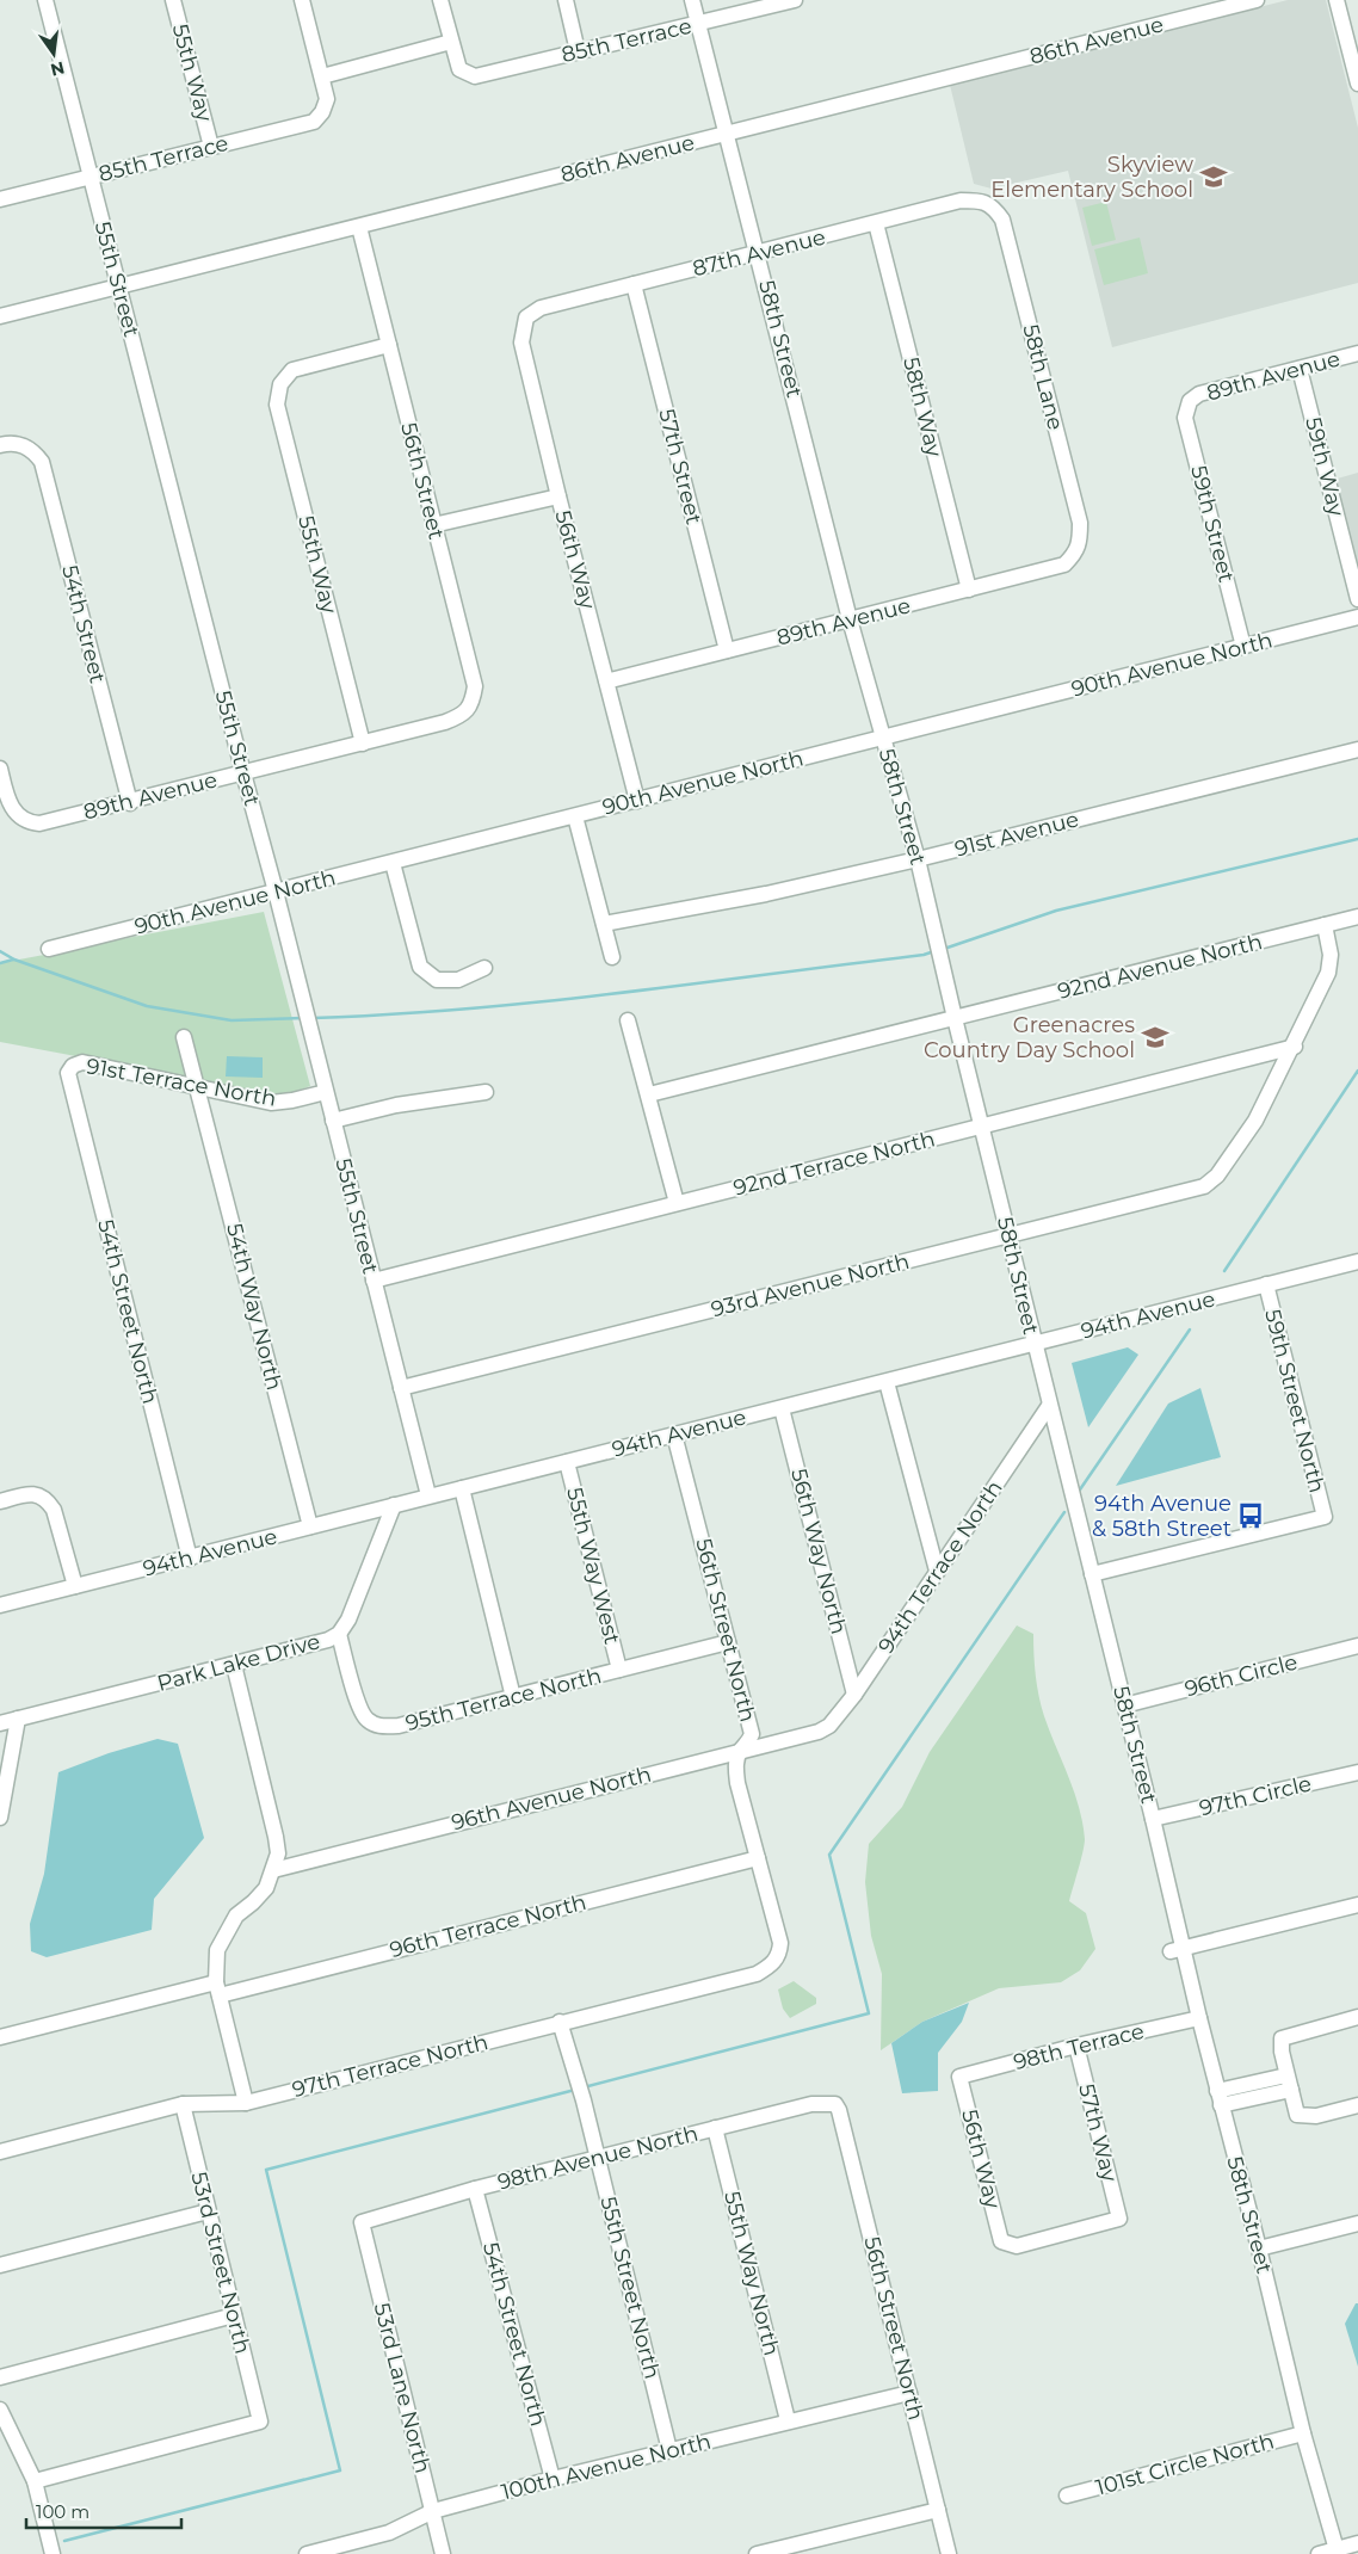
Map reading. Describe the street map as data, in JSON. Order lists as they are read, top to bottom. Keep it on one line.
{"streets":{"street":["85th Terrace","86th Avenue","55th Way","87th Avenue","55th Street","58th Street","89th Avenue","58th Lane","58th Way","57th Street","59th Way","56th Street","59th Street","56th Way","54th Street","90th Avenue North","91st Avenue","92nd Avenue North","91st Terrace North","92nd Terrace North","93rd Avenue North","54th Way North","54th Street North","94th Avenue","59th Street North","56th Way North","55th Way West","94th Terrace North","56th Street North","Park Lake Drive","96th Circle","95th Terrace North","97th Circle","96th Avenue North","96th Terrace North","98th Terrace","97th Terrace North","57th Way","98th Avenue North","53rd Street North","55th Way North","55th Street North","53rd Lane North","101st Circle North","100th Avenue North"]},"crossings":[["85th Terrace","55th Way"],["85th Terrace","55th Street"],["85th Terrace","58th Street"],["86th Avenue","55th Street"],["86th Avenue","58th Street"],["86th Avenue","56th Street"],["55th Way","89th Avenue"],["55th Way","56th Street"],["87th Avenue","58th Street"],["87th Avenue","58th Lane"],["87th Avenue","58th Way"],["87th Avenue","57th Street"],["87th Avenue","56th Way"],["55th Street","89th Avenue"],["55th Street","90th Avenue North"],["55th Street","91st Terrace North"],["55th Street","92nd Terrace North"],["55th Street","93rd Avenue North"],["55th Street","94th Avenue"],["58th Street","89th Avenue"],["58th Street","90th Avenue North"],["58th Street","91st Avenue"],["58th Street","92nd Avenue North"],["58th Street","92nd Terrace North"],["58th Street","93rd Avenue North"],["58th Street","94th Avenue"],["58th Street","59th Street North"],["58th Street","94th Terrace North"],["58th Street","96th Circle"],["58th Street","97th Circle"],["58th Street","98th Terrace"],["58th Street","101st Circle North"],["89th Avenue","58th Lane"],["89th Avenue","58th Way"],["89th Avenue","57th Street"],["89th Avenue","59th Way"],["89th Avenue","56th Street"],["89th Avenue","59th Street"],["89th Avenue","56th Way"],["89th Avenue","54th Street"],["59th Street","90th Avenue North"],["56th Way","90th Avenue North"],["56th Way","98th Terrace"],["56th Way","57th Way"],["91st Terrace North","54th Way North"],["91st Terrace North","54th Street North"],["92nd Terrace North","93rd Avenue North"],["54th Way North","94th Avenue"],["54th Street North","94th Avenue"],["54th Street North","98th Avenue North"],["54th Street North","100th Avenue North"],["94th Avenue","59th Street North"],["94th Avenue","56th Way North"],["94th Avenue","55th Way West"],["94th Avenue","56th Street North"],["94th Avenue","Park Lake Drive"],["56th Way North","94th Terrace North"],["55th Way West","95th Terrace North"],["94th Terrace North","96th Avenue North"],["56th Street North","95th Terrace North"],["56th Street North","96th Avenue North"],["56th Street North","96th Terrace North"],["56th Street North","97th Terrace North"],["56th Street North","98th Avenue North"],["56th Street North","100th Avenue North"],["Park Lake Drive","95th Terrace North"],["98th Terrace","57th Way"],["97th Terrace North","53rd Street North"],["97th Terrace North","55th Street North"],["98th Avenue North","55th Way North"],["98th Avenue North","55th Street North"],["98th Avenue North","53rd Lane North"],["55th Way North","100th Avenue North"],["55th Street North","100th Avenue North"],["53rd Lane North","100th Avenue North"]],"places":{"school or university":["Skyview Elementary School","Greenacres Country Day School"],"bus stop":["94th Avenue & 58th Street"]},"scale_bar":"100 m","north":"bottom"}
